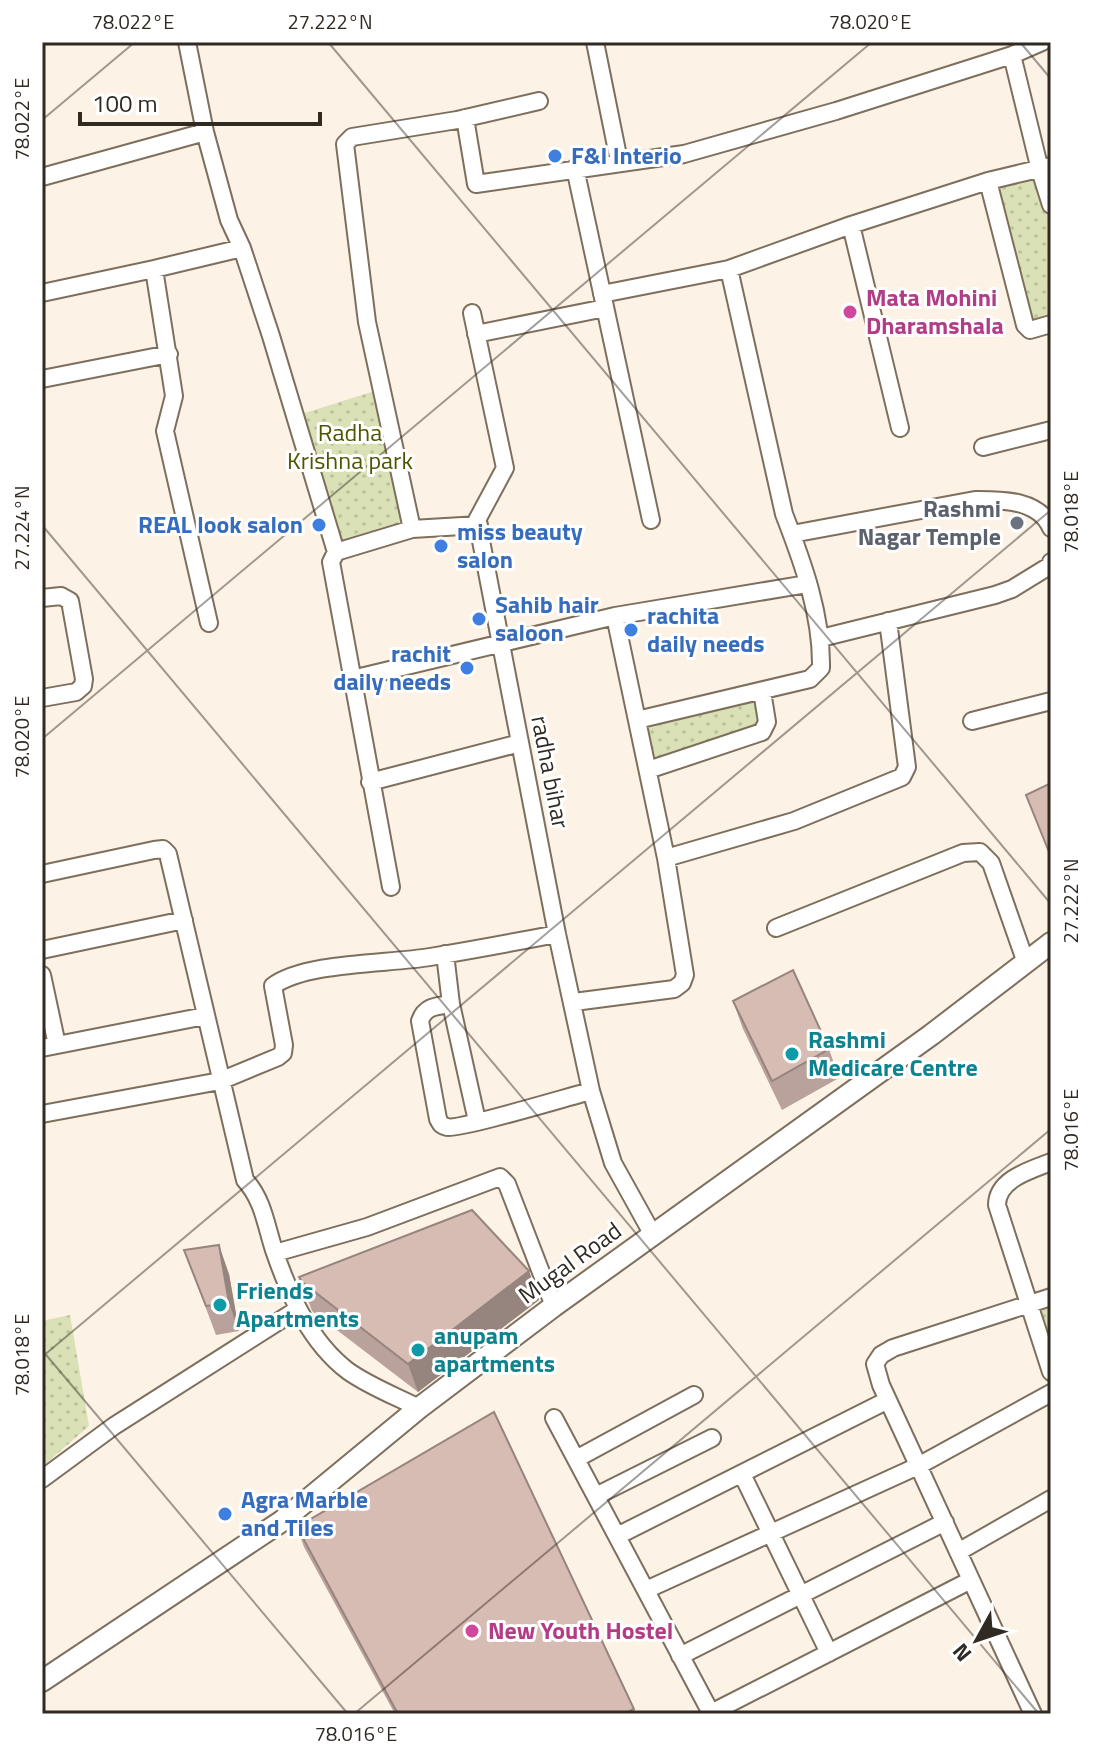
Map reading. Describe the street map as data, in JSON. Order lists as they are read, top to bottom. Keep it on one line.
{"streets":{"street":["radha bihar","Mugal Road"]},"crossings":[["radha bihar","Mugal Road"]],"parks":["Radha Krishna park"],"places":["F&I Interio","Mata Mohini Dharamshala","Rashmi Nagar Temple","REAL look salon","miss beauty salon","Sahib hair saloon","rachita daily needs","rachit daily needs","Rashmi Medicare Centre","Friends Apartments","anupam apartments","Agra Marble and Tiles","New Youth Hostel"],"scale_bar":"100 m","north":"bottom left","coordinates":["78.022°E","27.222°N","78.020°E","78.018°E","27.224°N","78.016°E"]}
